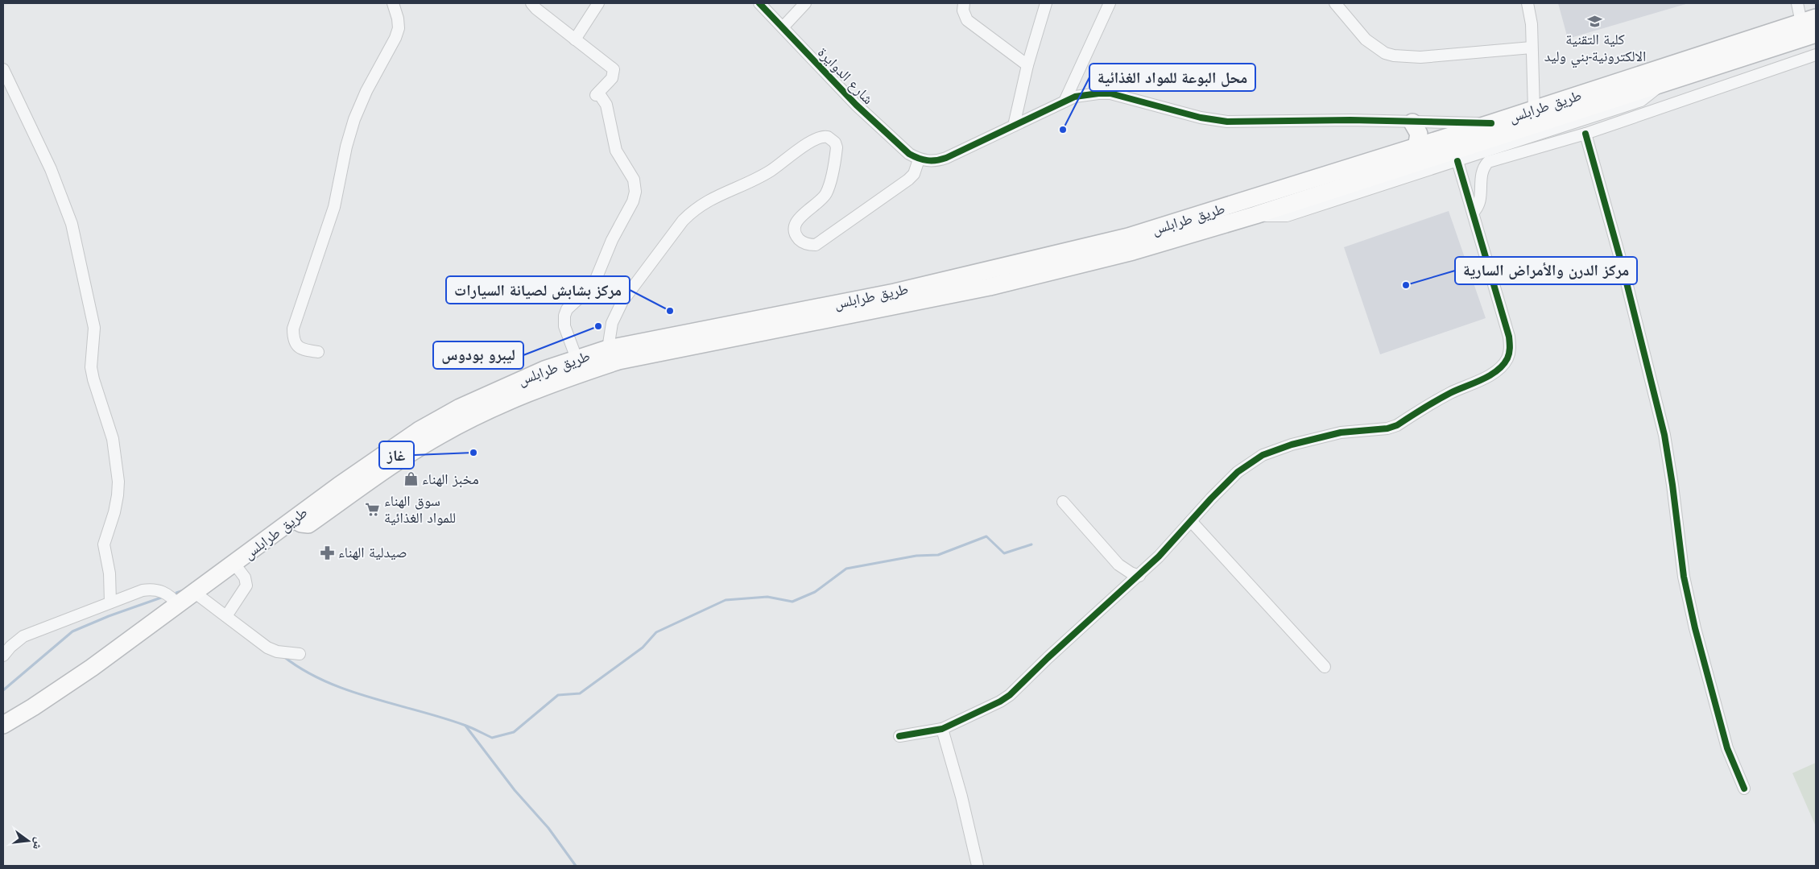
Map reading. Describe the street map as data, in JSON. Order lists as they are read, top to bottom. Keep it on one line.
{"streets":{"highway":["طريق طرابلس"],"street":["شارع الدوايرة"]},"places":{"school or university":["كلية التقنية الالكترونية-بني وليد"],"other":["محل البوعة للمواد الغذائية","مركز الدرن والأمراض السارية","مركز بشابش لصيانة السيارات","ليبرو بودوس","غاز"],"shop":["مخبز الهناء"],"supermarket":["سوق الهناء للمواد الغذائية"],"pharmacy":["صيدلية الهناء"]},"north":"right"}
